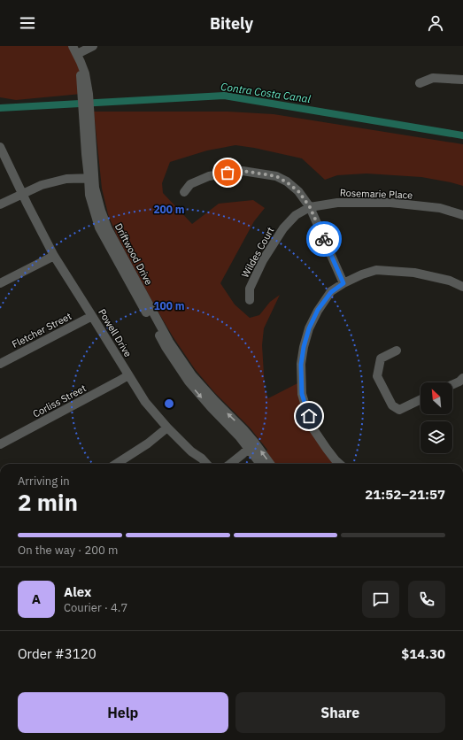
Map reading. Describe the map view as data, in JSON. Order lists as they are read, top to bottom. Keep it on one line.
{"streets":{"street":["Rosemarie Place","Wildes Court","Driftwood Drive","Fletcher Street","Powell Drive","Corliss Street"]},"crossings":[["Rosemarie Place","Wildes Court"],["Fletcher Street","Powell Drive"],["Powell Drive","Corliss Street"]],"water":["Contra Costa Canal"],"north":"top left","page":{"header":"Bitely","heading":["2 min","Arriving in","21:52–21:57"],"panel":["Alex","Courier · 4.7","Order #3120","$14.30"],"bar":"On the way · 200 m","round":"A","buttons":["Help","Share"]},"rings":["200 m","100 m"]}
